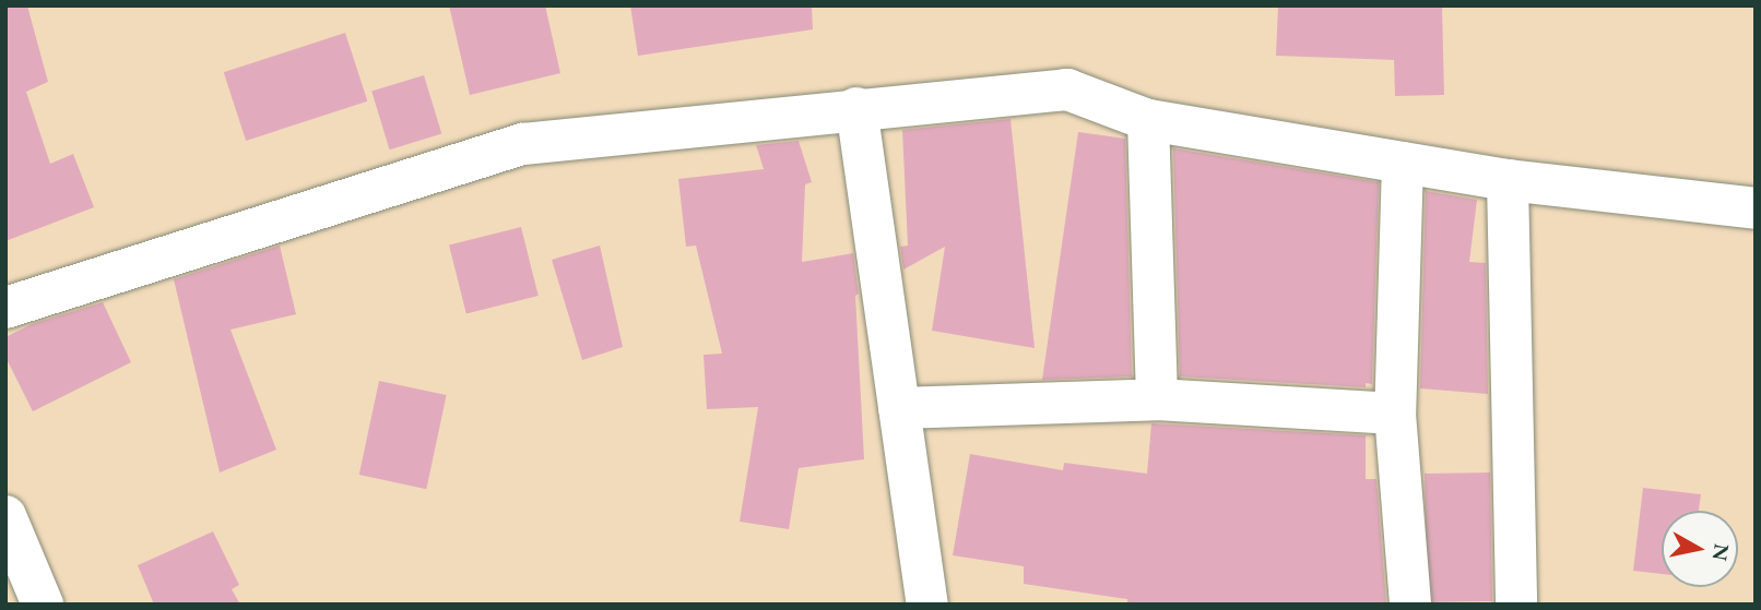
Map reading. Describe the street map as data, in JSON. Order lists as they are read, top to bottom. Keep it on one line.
{"north":"right"}
